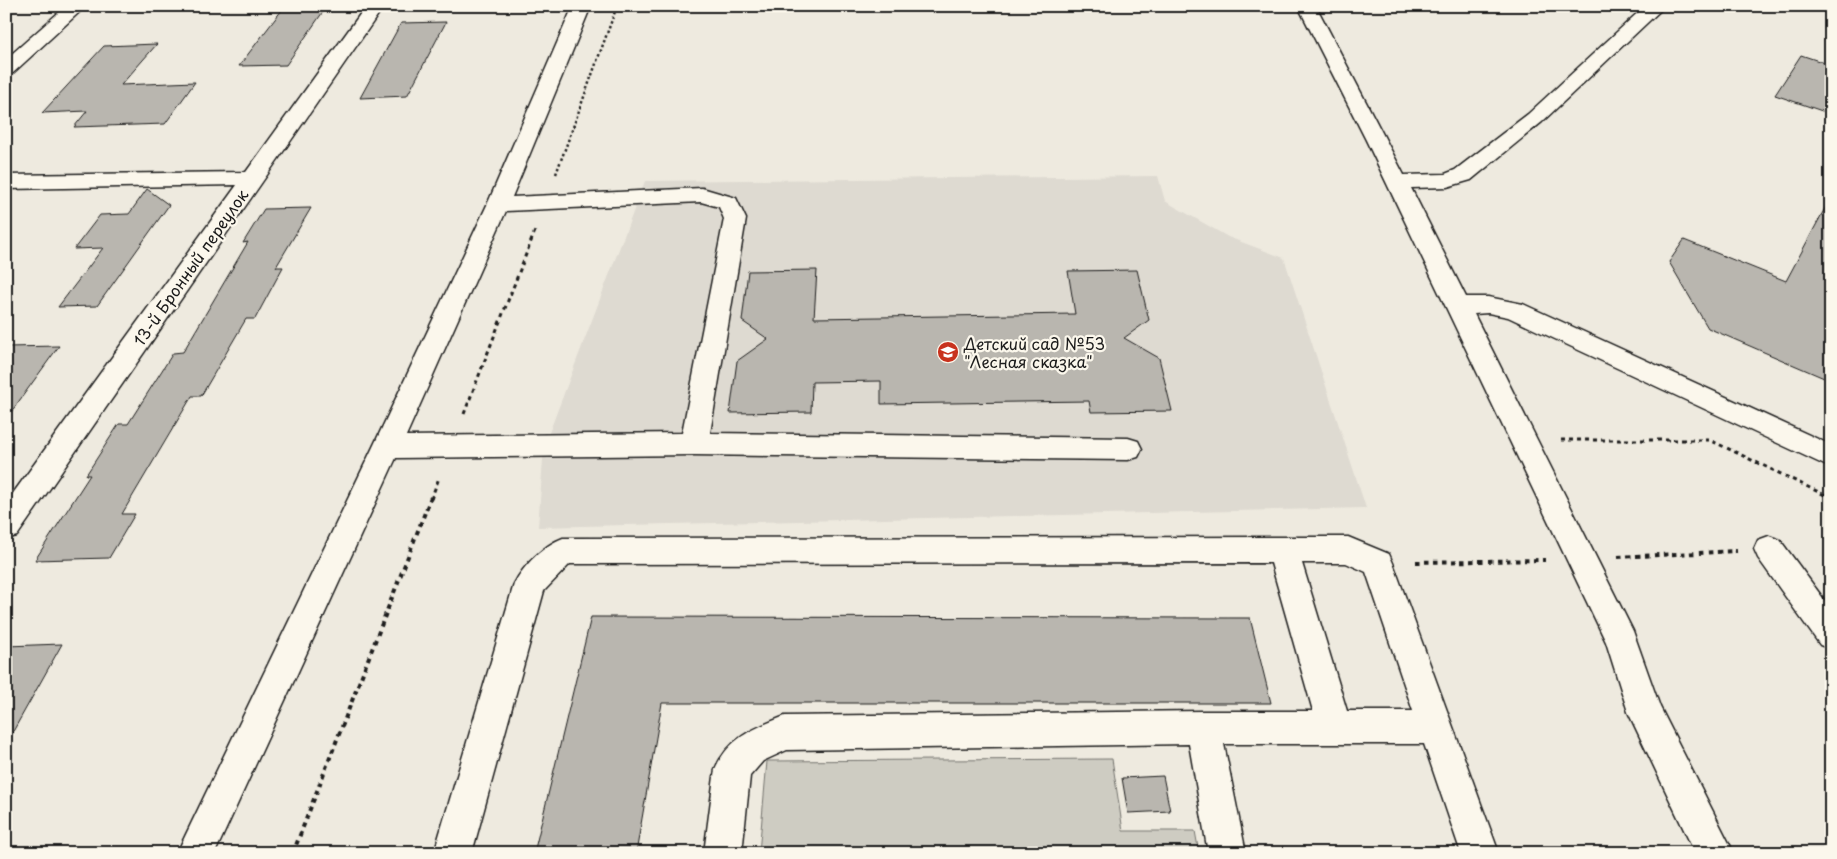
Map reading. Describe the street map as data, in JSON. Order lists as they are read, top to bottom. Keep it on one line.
{"streets":{"street":["13-й Бронный переулок"]},"places":{"school or university":["Детский сад №53 \"Лесная сказка\""]}}
